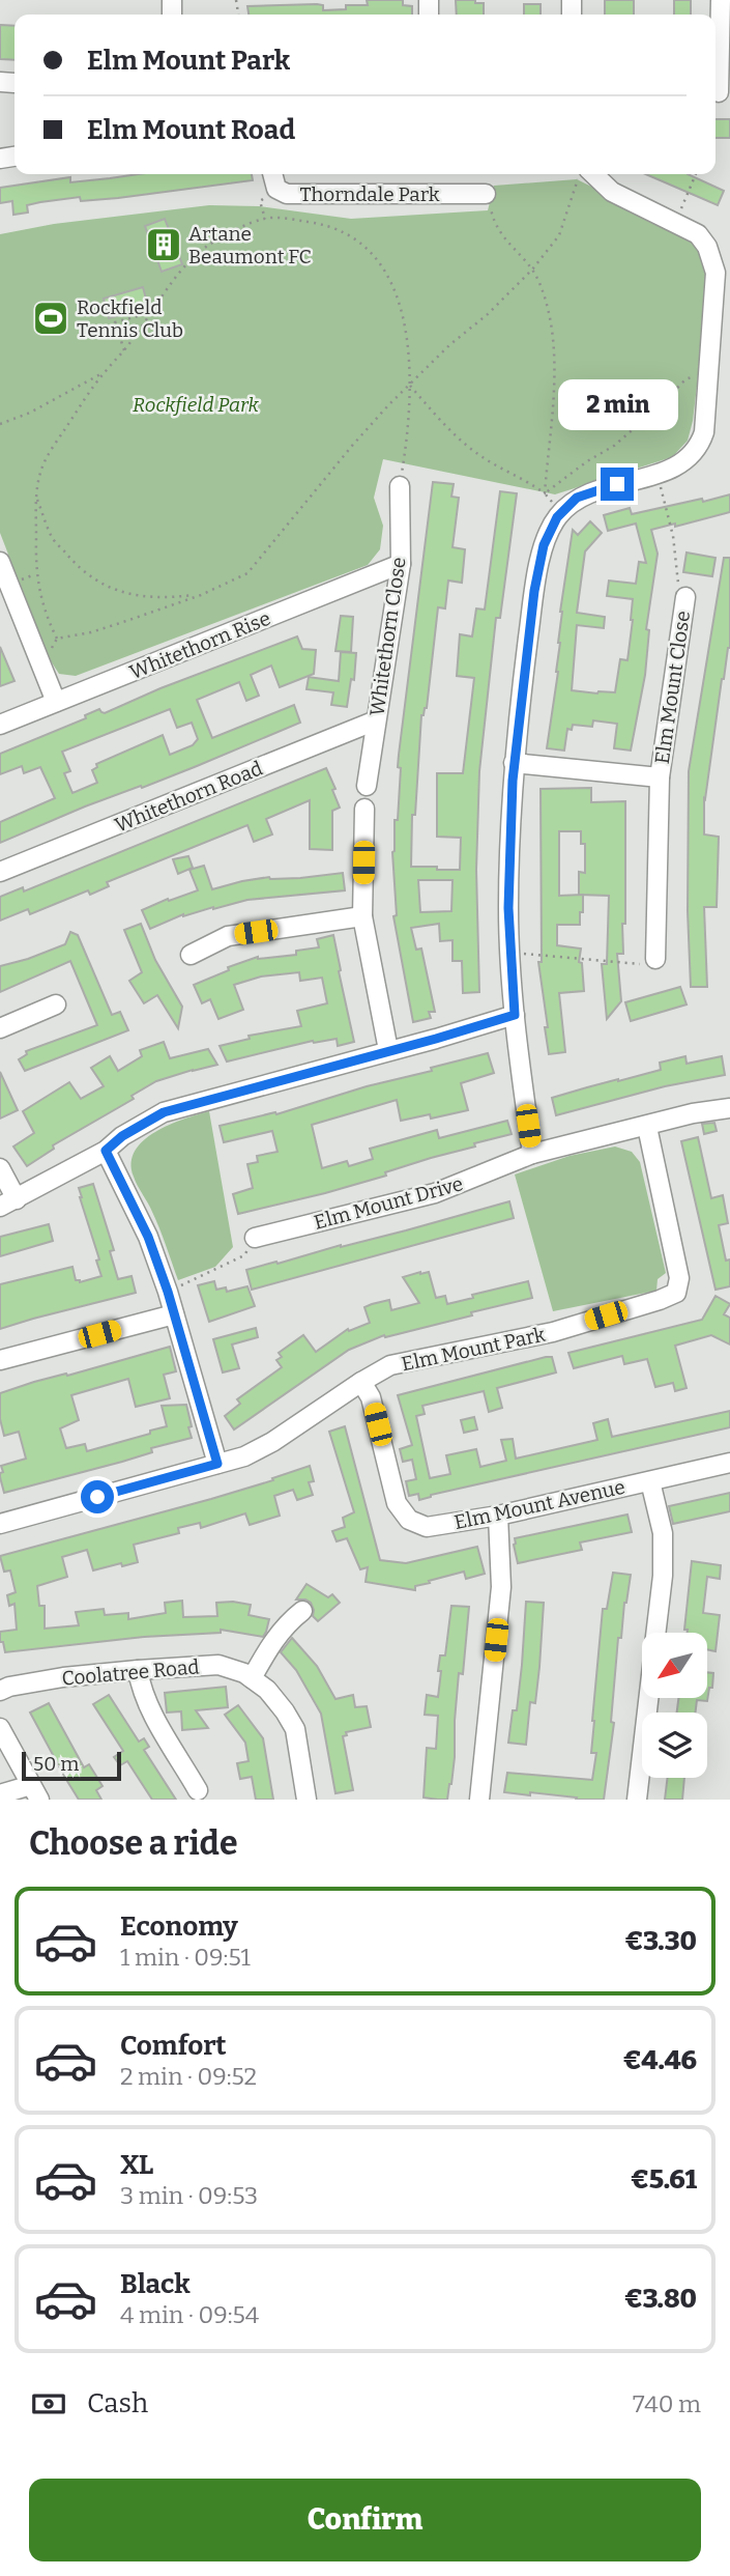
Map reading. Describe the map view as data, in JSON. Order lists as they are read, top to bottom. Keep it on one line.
{"streets":{"street":["Thorndale Park","Whitethorn Close","Whitethorn Rise","Elm Mount Close","Whitethorn Road","Elm Mount Drive","Elm Mount Park","Elm Mount Avenue","Coolatree Road"]},"crossings":[["Whitethorn Close","Whitethorn Rise"],["Whitethorn Close","Whitethorn Road"],["Elm Mount Drive","Elm Mount Park"],["Elm Mount Park","Elm Mount Avenue"]],"parks":["Rockfield Park"],"places":{"building":["Artane Beaumont FC"],"sports":["Rockfield Tennis Club"]},"scale_bar":"50 m","north":"bottom left","page":{"banner":["Elm Mount Park","Elm Mount Road"],"bubble":"2 min","scale":"50 m","heading":"Choose a ride","list":[{"name":"Economy","note":"1 min · 09:51","value":"€3.30"},{"name":"Comfort","note":"2 min · 09:52","value":"€4.46"},{"name":"XL","note":"3 min · 09:53","value":"€5.61"},{"name":"Black","note":"4 min · 09:54","value":"€3.80"}],"pay":["Cash","740 m"],"buttons":"Confirm"}}
